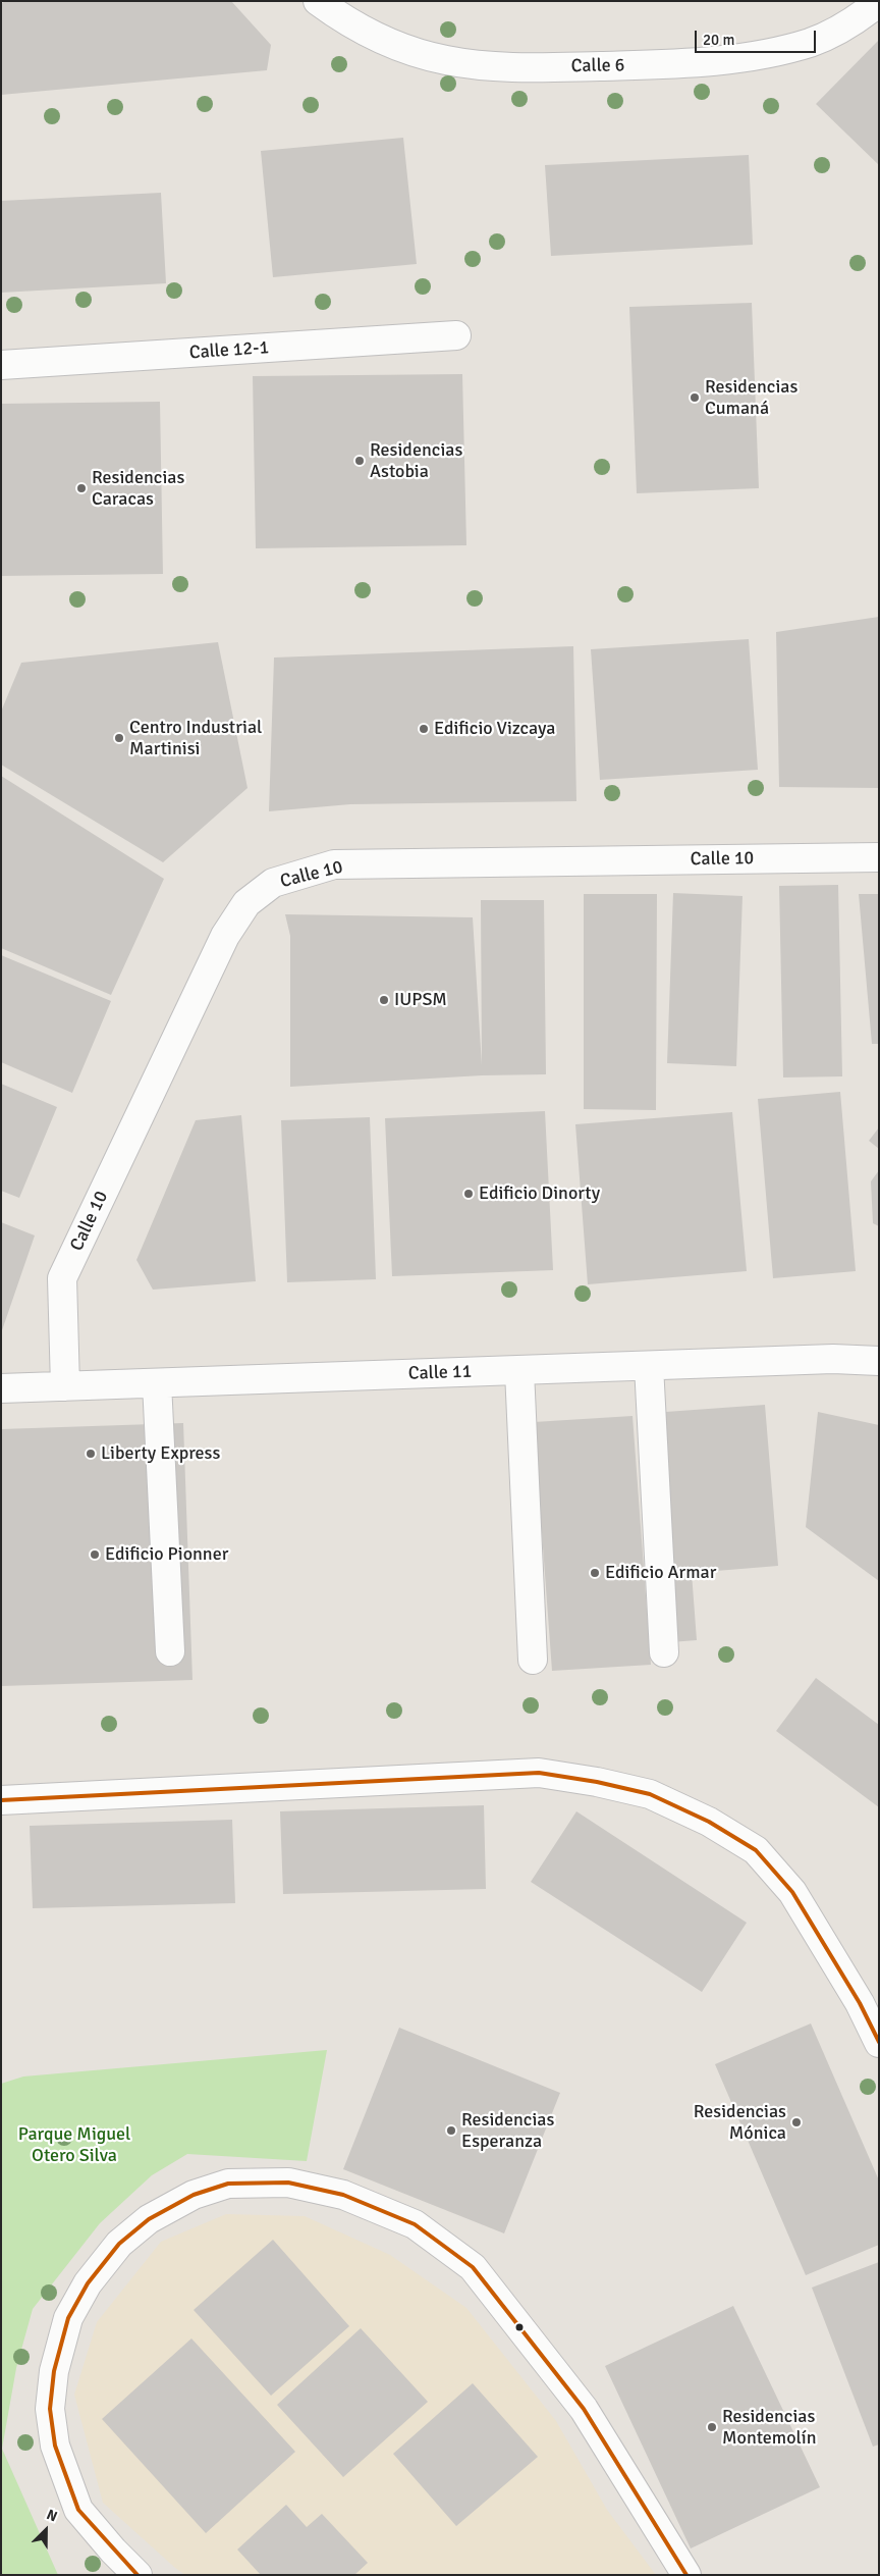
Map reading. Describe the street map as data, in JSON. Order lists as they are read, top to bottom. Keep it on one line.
{"streets":{"street":["Calle 6","Calle 12-1","Calle 10","Calle 11"]},"crossings":[["Calle 10","Calle 11"]],"parks":["Parque Miguel Otero Silva"],"places":["Residencias Cumaná","Residencias Astobia","Residencias Caracas","Edificio Vizcaya","Centro Industrial Martinisi","IUPSM","Edificio Dinorty","Liberty Express","Edificio Pionner","Edificio Armar","Residencias Mónica","Residencias Esperanza","Residencias Montemolín"],"scale_bar":"20 m","north":"top right"}
